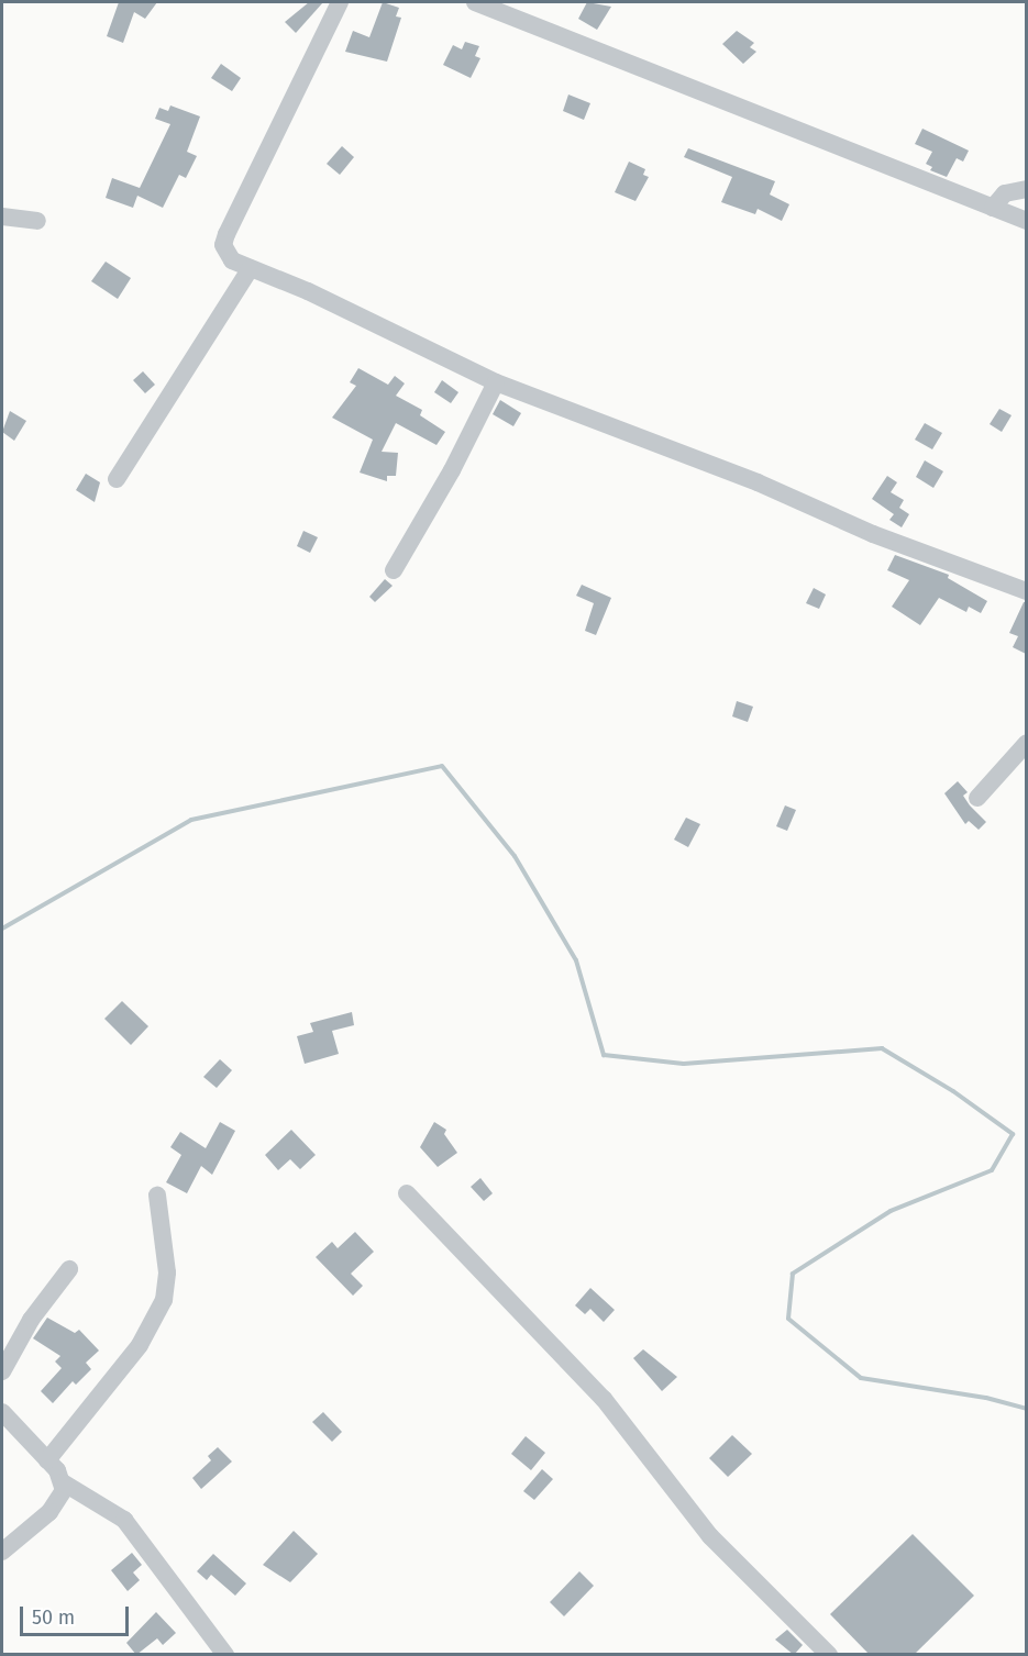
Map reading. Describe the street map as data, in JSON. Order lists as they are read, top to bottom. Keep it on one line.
{"scale_bar":"50 m"}
